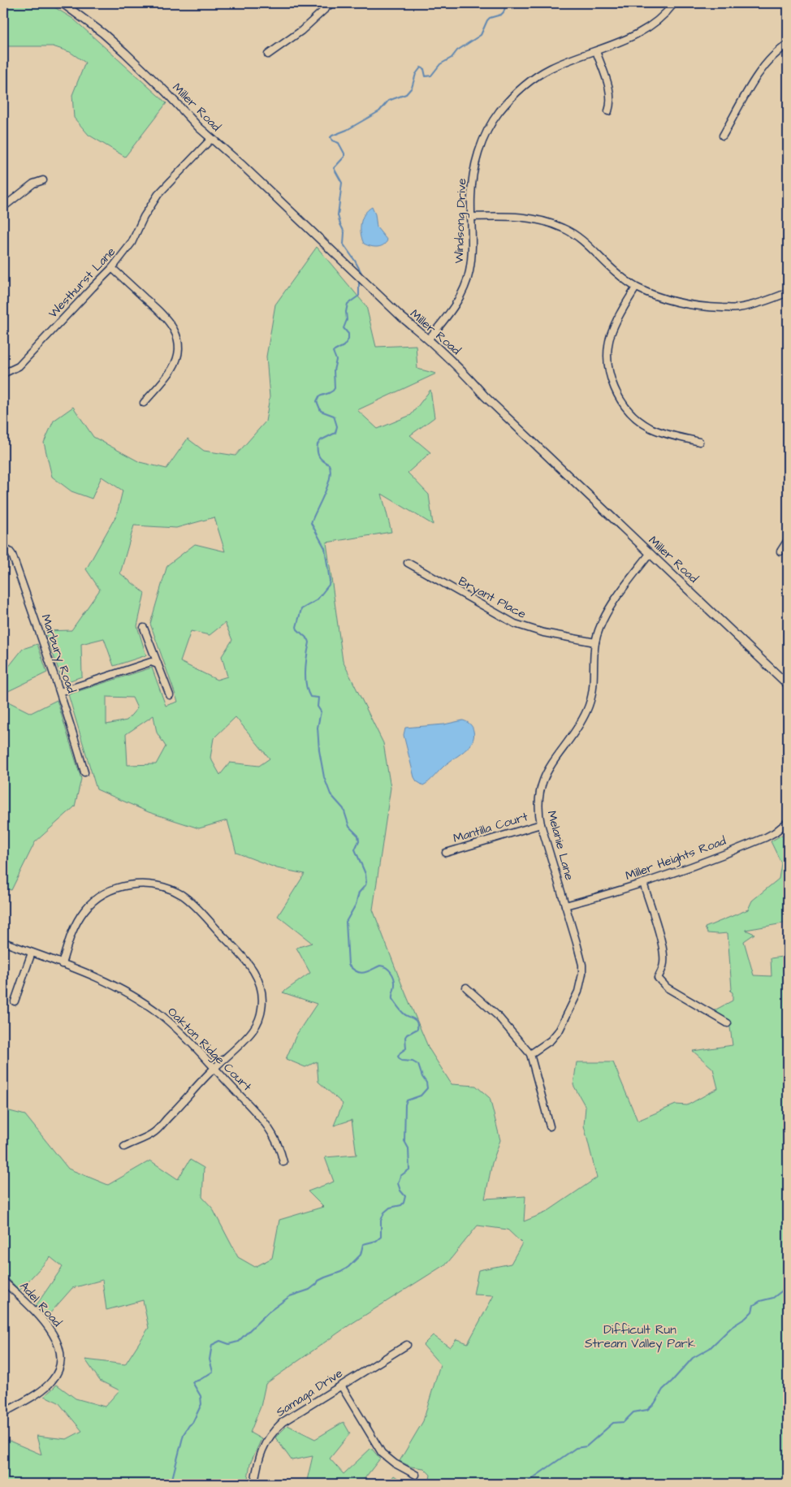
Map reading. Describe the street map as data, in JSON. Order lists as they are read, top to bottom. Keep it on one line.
{"streets":{"street":["Miller Road","Windsong Drive","Westhurst Lane","Bryant Place","Marbury Road","Mantilla Court","Melanie Lane","Miller Heights Road","Oakton Ridge Court","Adel Road","Samaga Drive"]},"crossings":[["Miller Road","Windsong Drive"],["Miller Road","Westhurst Lane"],["Miller Road","Melanie Lane"],["Bryant Place","Melanie Lane"],["Mantilla Court","Melanie Lane"],["Melanie Lane","Miller Heights Road"]],"parks":["Difficult Run Stream Valley Park"]}
